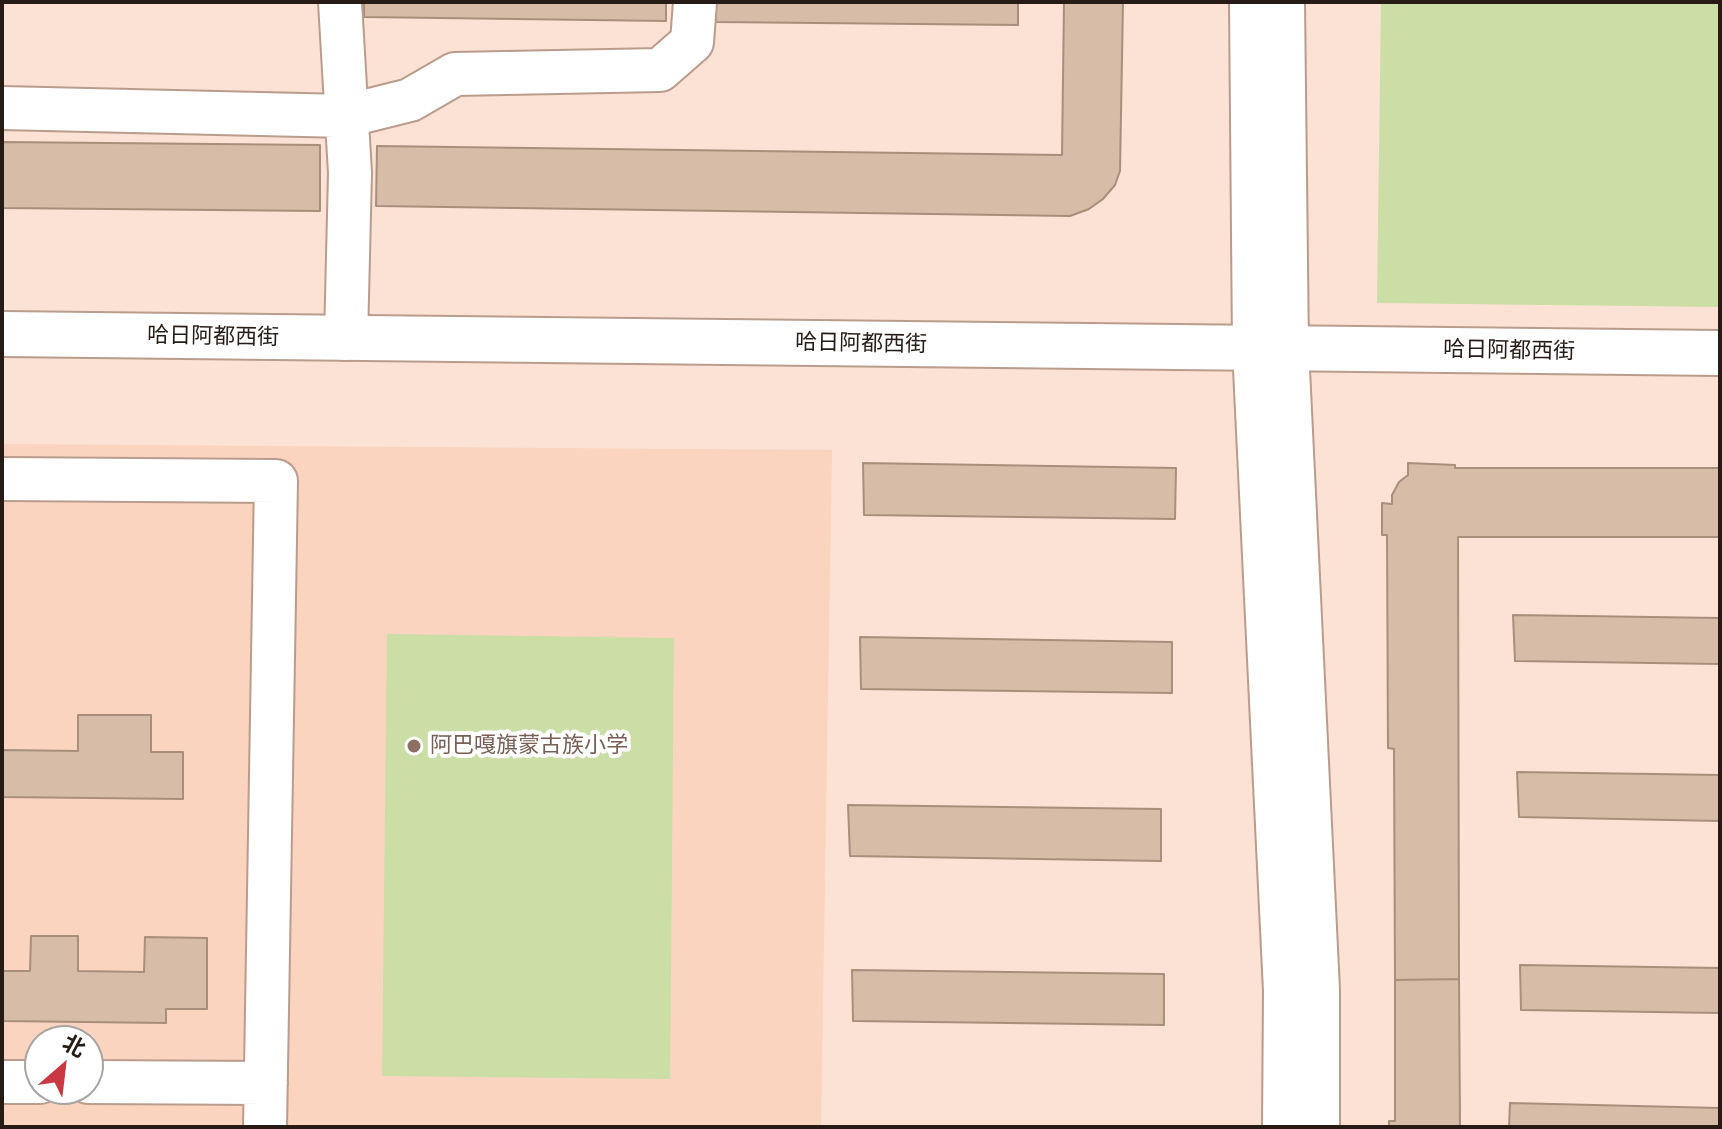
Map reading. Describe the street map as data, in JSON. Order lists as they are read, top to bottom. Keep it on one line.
{"streets":{"main road":["哈日阿都西街"]},"places":["阿巴嘎旗蒙古族小学"],"north":"top right"}
